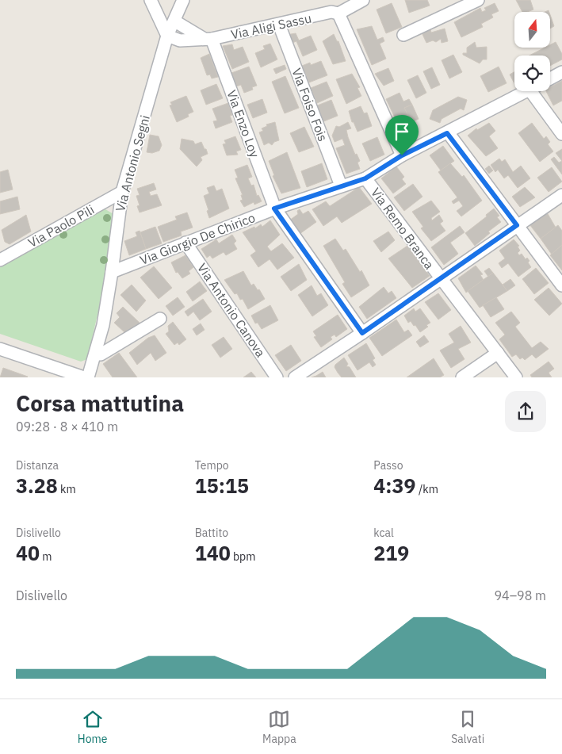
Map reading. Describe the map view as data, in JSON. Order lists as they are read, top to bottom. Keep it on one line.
{"streets":{"street":["Via Aligi Sassu","Via Foiso Fois","Via Enzo Loy","Via Antonio Segni","Via Paolo Pili","Via Remo Branca","Via Giorgio De Chirico","Via Antonio Canova"]},"crossings":[["Via Aligi Sassu","Via Foiso Fois"],["Via Aligi Sassu","Via Enzo Loy"],["Via Aligi Sassu","Via Antonio Segni"],["Via Foiso Fois","Via Giorgio De Chirico"],["Via Enzo Loy","Via Giorgio De Chirico"],["Via Antonio Segni","Via Paolo Pili"],["Via Antonio Segni","Via Giorgio De Chirico"],["Via Remo Branca","Via Giorgio De Chirico"],["Via Giorgio De Chirico","Via Antonio Canova"]],"north":"top","page":{"heading":["Corsa mattutina","09:28 · 8 × 410 m"],"stats":[["Distanza","3.28 km"],["Tempo","15:15"],["Passo","4:39 /km"],["Dislivello","40 m"],["Battito","140 bpm"],["kcal","219"]],"chart":["Dislivello","94–98 m"],"tabs":["Home","Mappa","Salvati"]}}
